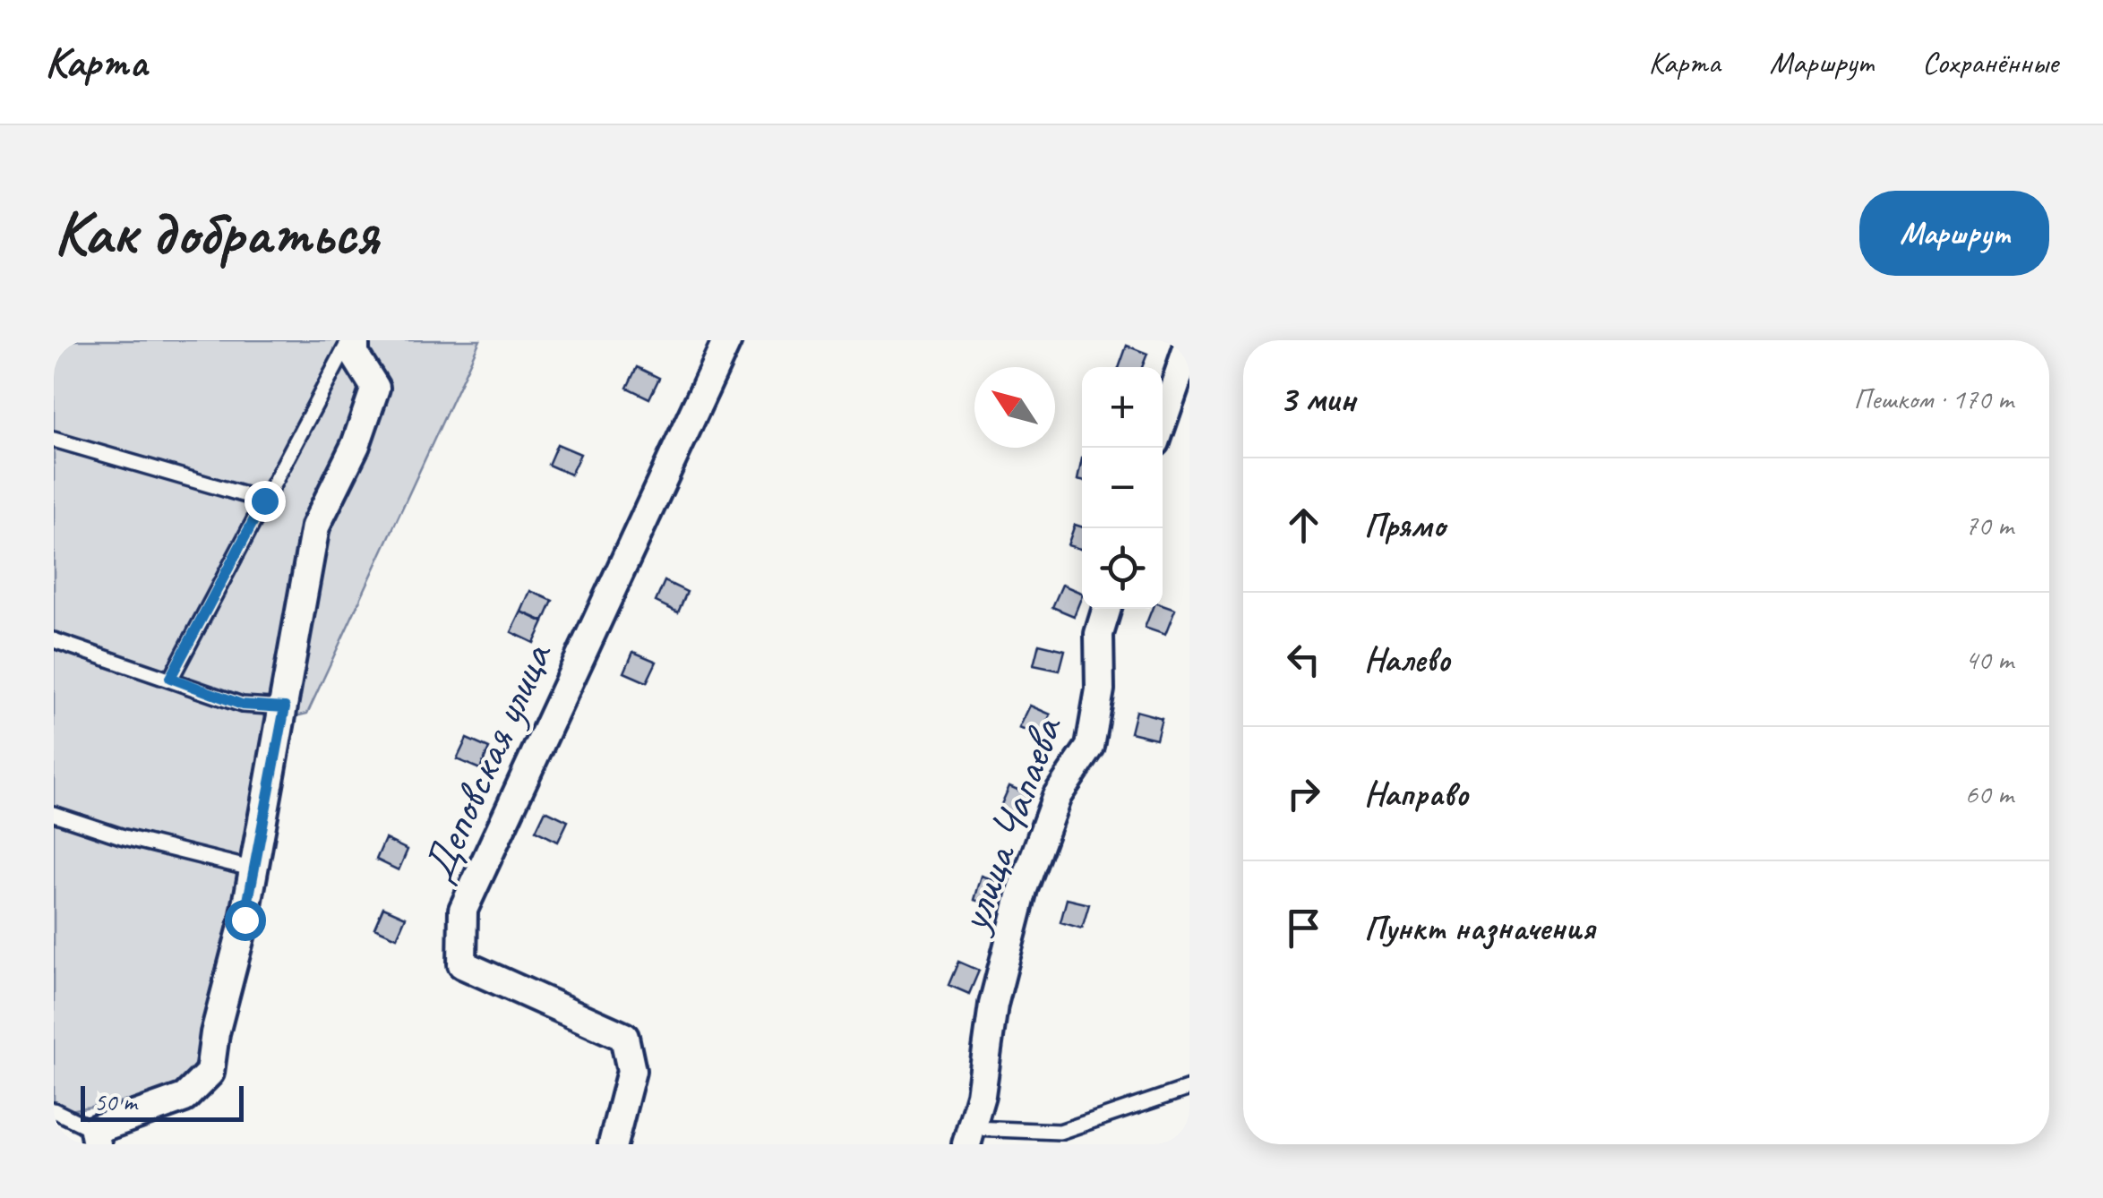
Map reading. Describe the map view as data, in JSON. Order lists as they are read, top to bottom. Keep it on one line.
{"streets":{"street":["Деповская улица","улица Чапаева"]},"scale_bar":"50 m","north":"top left","page":{"header":"Карта","nav":["Карта","Маршрут","Сохранённые"],"buttons":"Маршрут","title":"Как добраться","heading":["3 мин","Пешком · 170 m"],"map_buttons":["+","−"],"list":[["Прямо","70 m"],["Налево","40 m"],["Направо","60 m"],"Пункт назначения"],"scale":"50 m"}}
